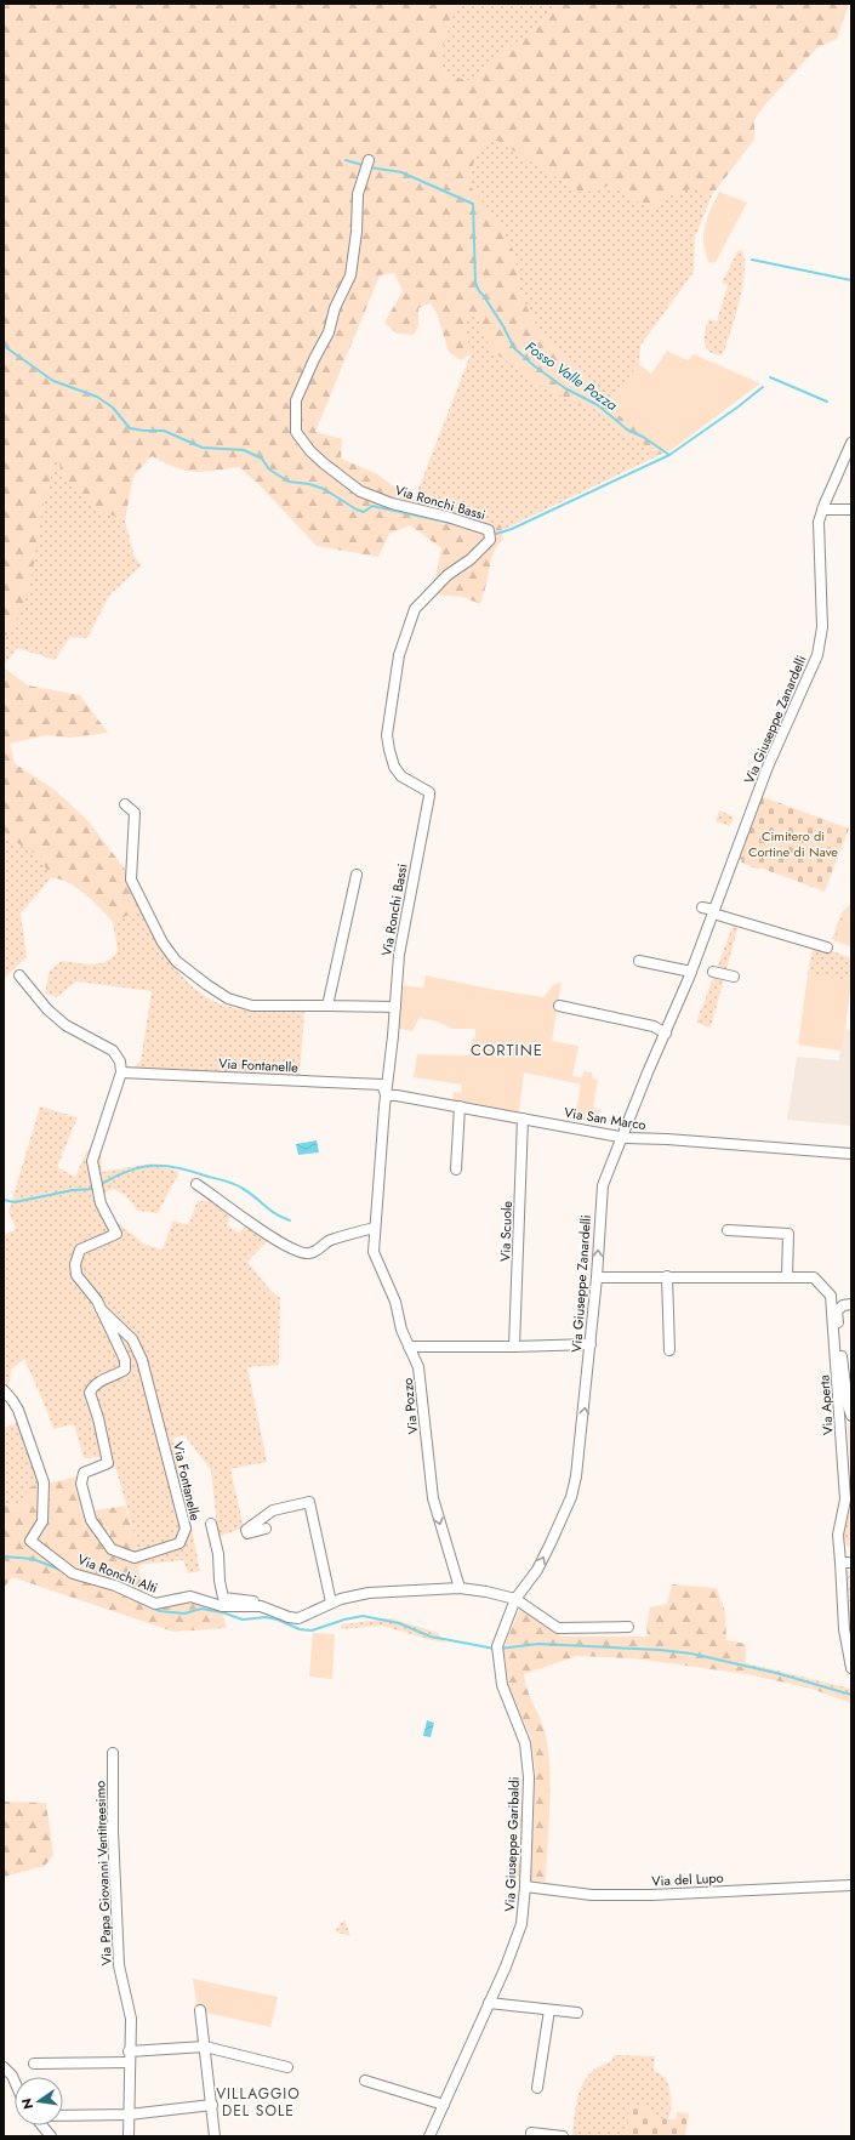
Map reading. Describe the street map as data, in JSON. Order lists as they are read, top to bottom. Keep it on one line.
{"streets":{"street":["Via Ronchi Bassi","Via Giuseppe Zanardelli","Via Fontanelle","Via San Marco","Via Scuole","Via Aperta","Via Pozzo","Via Ronchi Alti","Via Giuseppe Garibaldi","Via Papa Giovanni Ventitreesimo","Via del Lupo"]},"crossings":[["Via Ronchi Bassi","Via Fontanelle"],["Via Ronchi Bassi","Via San Marco"],["Via Ronchi Bassi","Via Pozzo"],["Via Giuseppe Zanardelli","Via San Marco"],["Via Giuseppe Zanardelli","Via Aperta"],["Via Giuseppe Zanardelli","Via Ronchi Alti"],["Via Giuseppe Zanardelli","Via Giuseppe Garibaldi"],["Via Fontanelle","Via San Marco"],["Via Fontanelle","Via Pozzo"],["Via San Marco","Via Scuole"],["Via San Marco","Via Pozzo"],["Via Pozzo","Via Ronchi Alti"],["Via Ronchi Alti","Via Giuseppe Garibaldi"],["Via Giuseppe Garibaldi","Via del Lupo"]],"one_way":["Via Pozzo"],"districts":["CORTINE","VILLAGGIO DEL SOLE"],"water":["Fosso Valle Pozza"],"parks":["Cimitero di Cortine di Nave"],"north":"left"}
